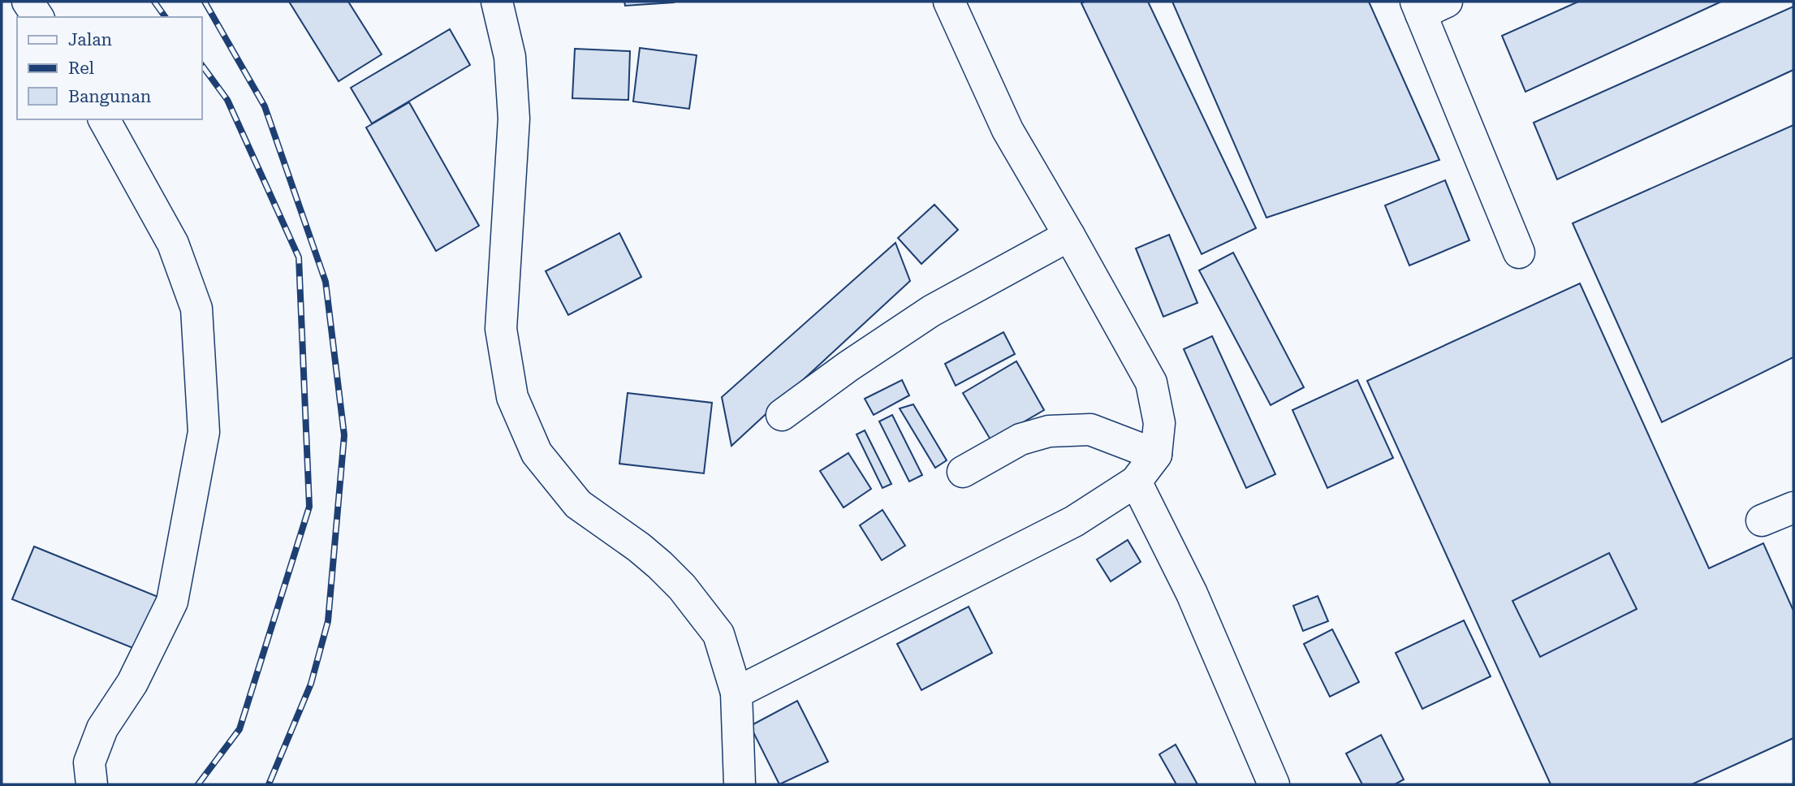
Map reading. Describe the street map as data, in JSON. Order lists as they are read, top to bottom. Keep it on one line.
{"legend":["Jalan","Rel","Bangunan"]}
